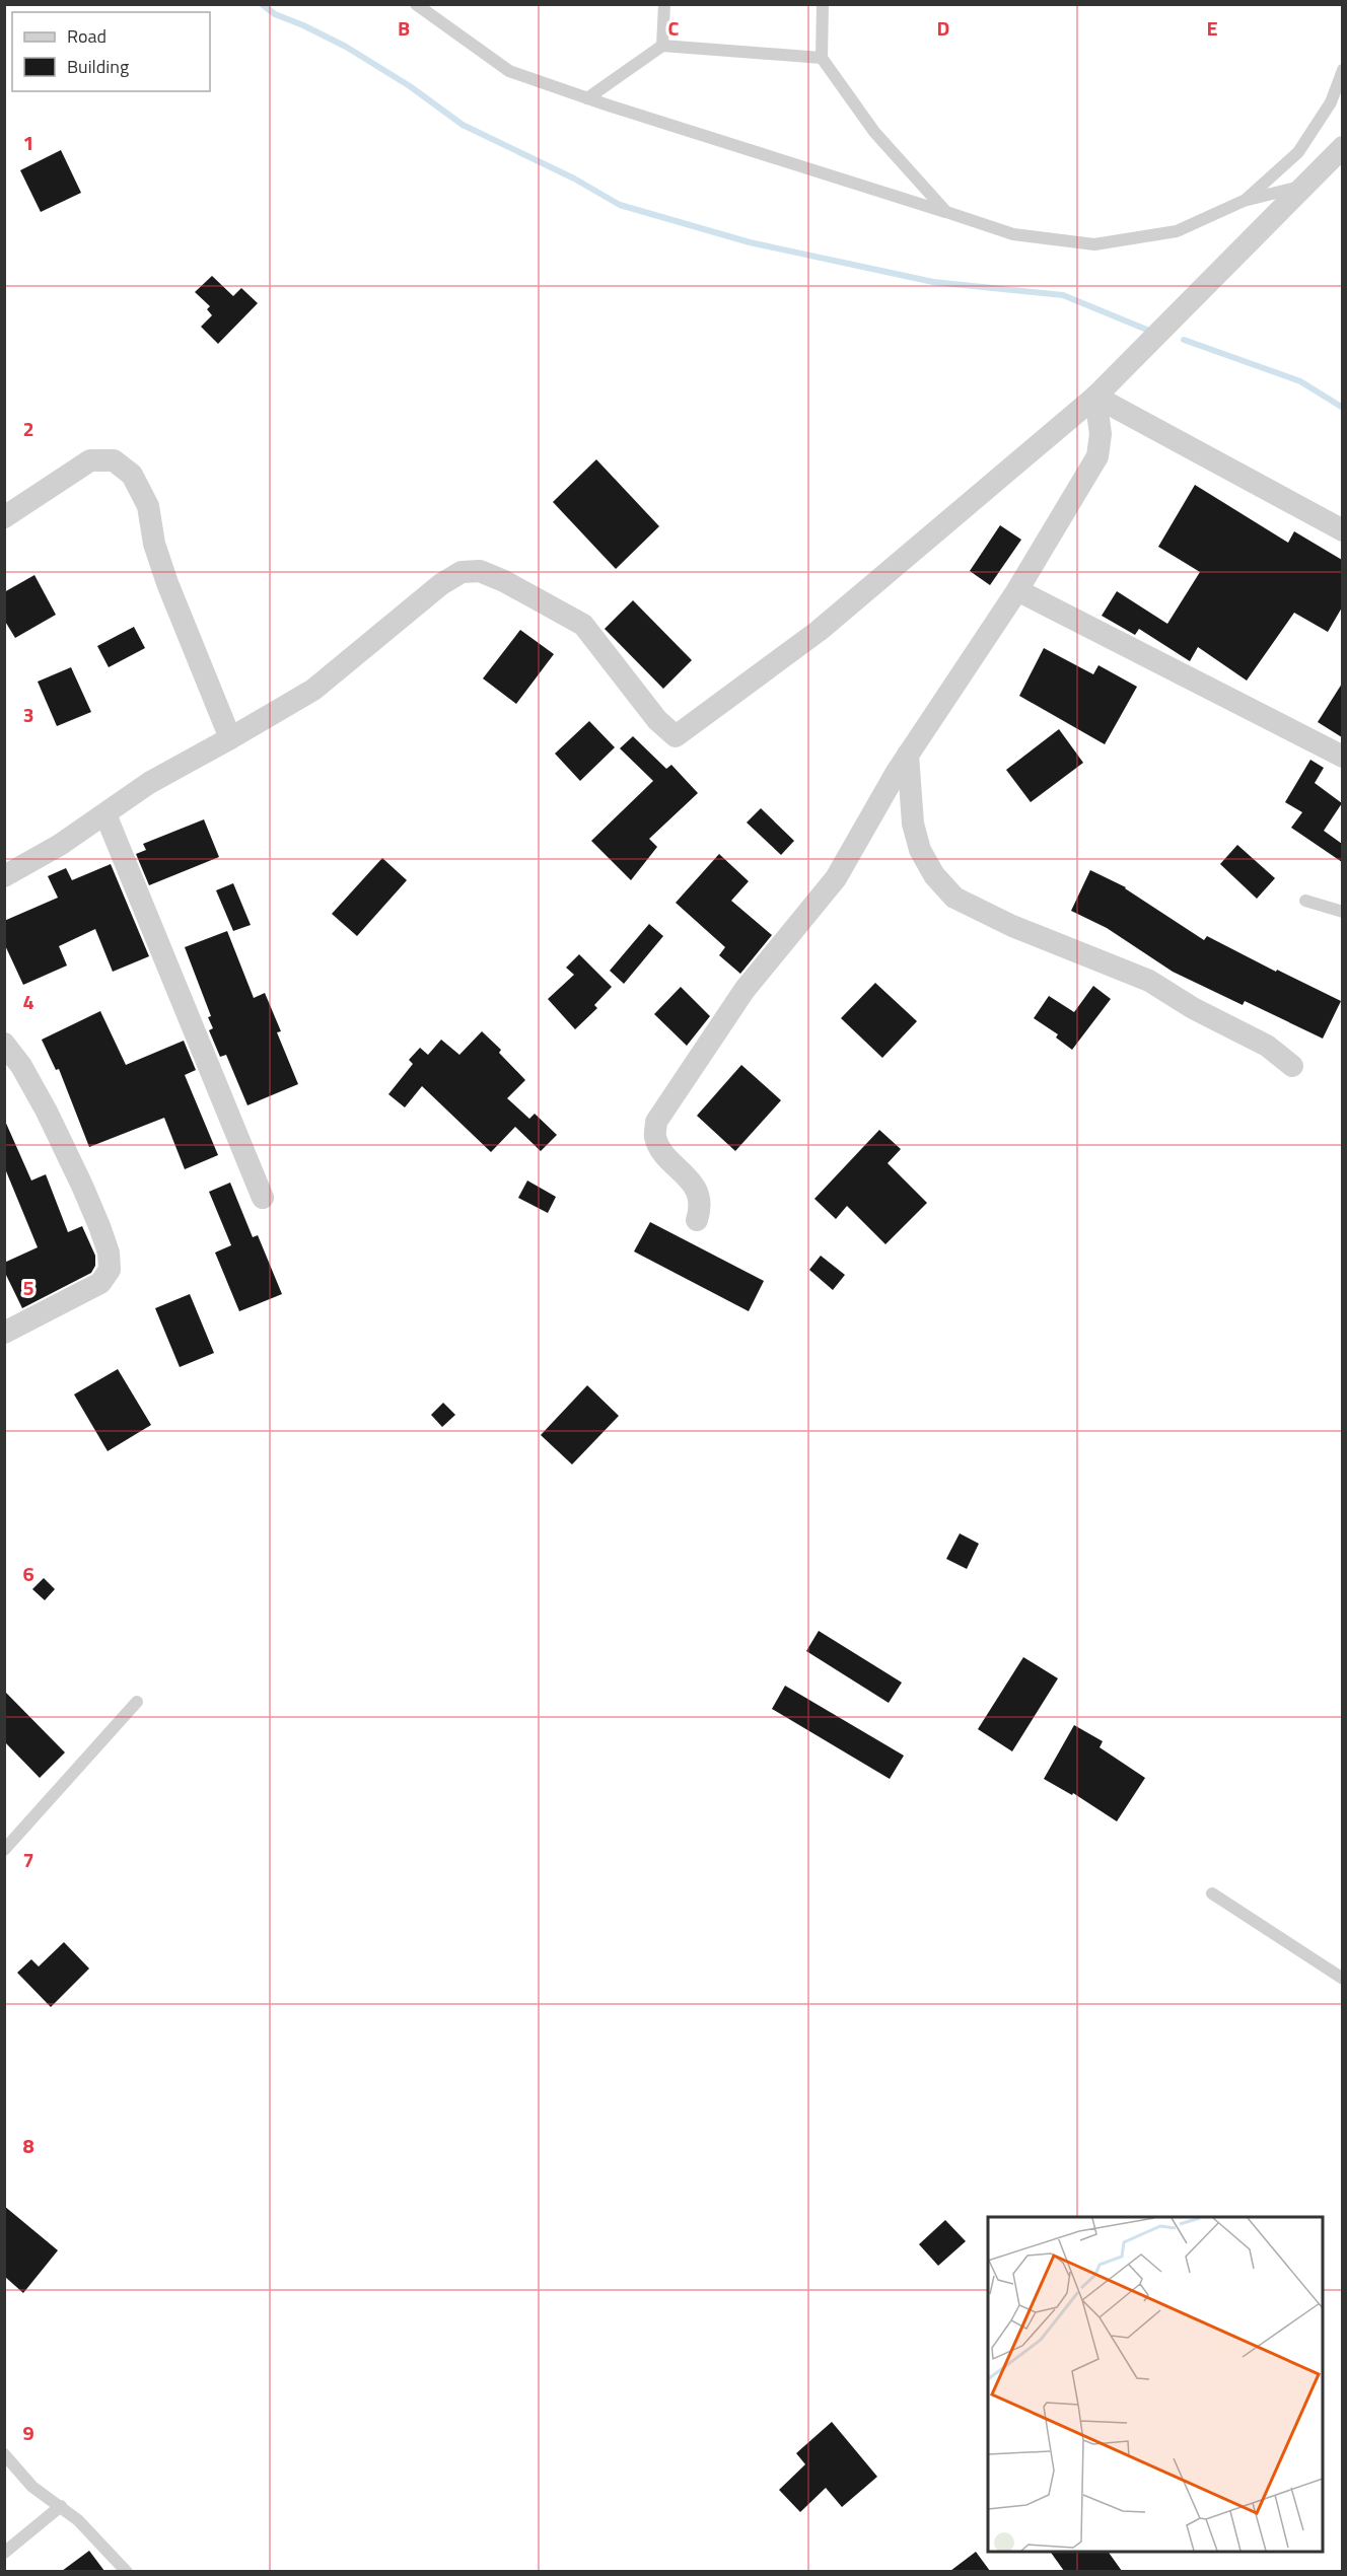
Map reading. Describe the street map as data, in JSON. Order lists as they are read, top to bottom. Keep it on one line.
{"legend":["Road","Building"],"grid":{"columns":["B","C","D","E"],"rows":["1","2","3","4","5","6","7","8","9"]}}
